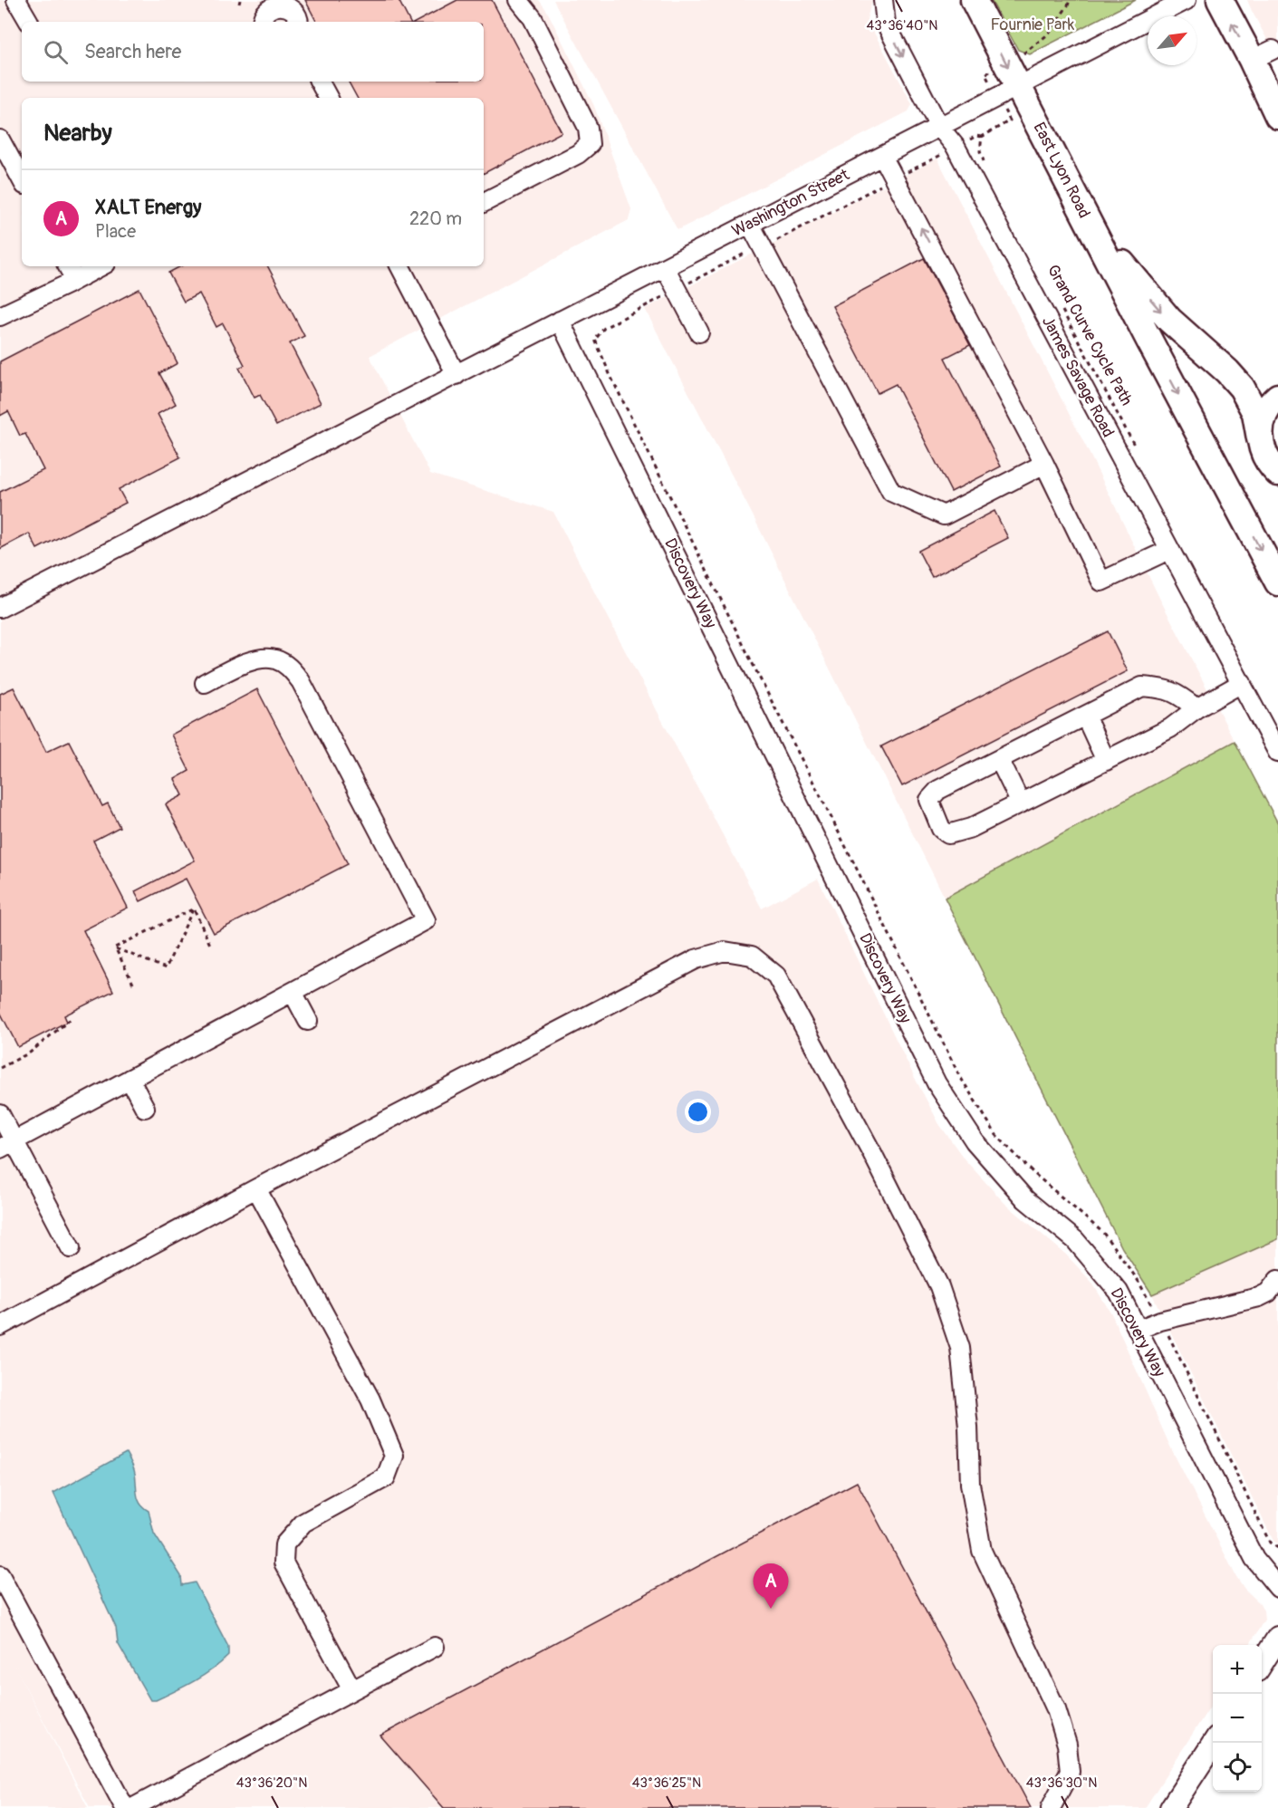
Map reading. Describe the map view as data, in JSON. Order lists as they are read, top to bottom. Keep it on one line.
{"streets":{"highway":["East Lyon Road"],"street":["Washington Street","James Savage Road","Discovery Way"],"path":["Grand Curve Cycle Path"]},"crossings":[["East Lyon Road","Washington Street"],["Washington Street","James Savage Road"],["Washington Street","Discovery Way"]],"parks":["Fournie Park"],"north":"top right","page":{"search":"Search here","heading":"Nearby","list":[{"mark":"A","name":"XALT Energy","note":"Place","value":"220 m"}],"pins":"A","map_buttons":["+","−"]},"coordinates":["43°36'40\"N","43°36'20\"N","43°36'25\"N","43°36'30\"N"]}
